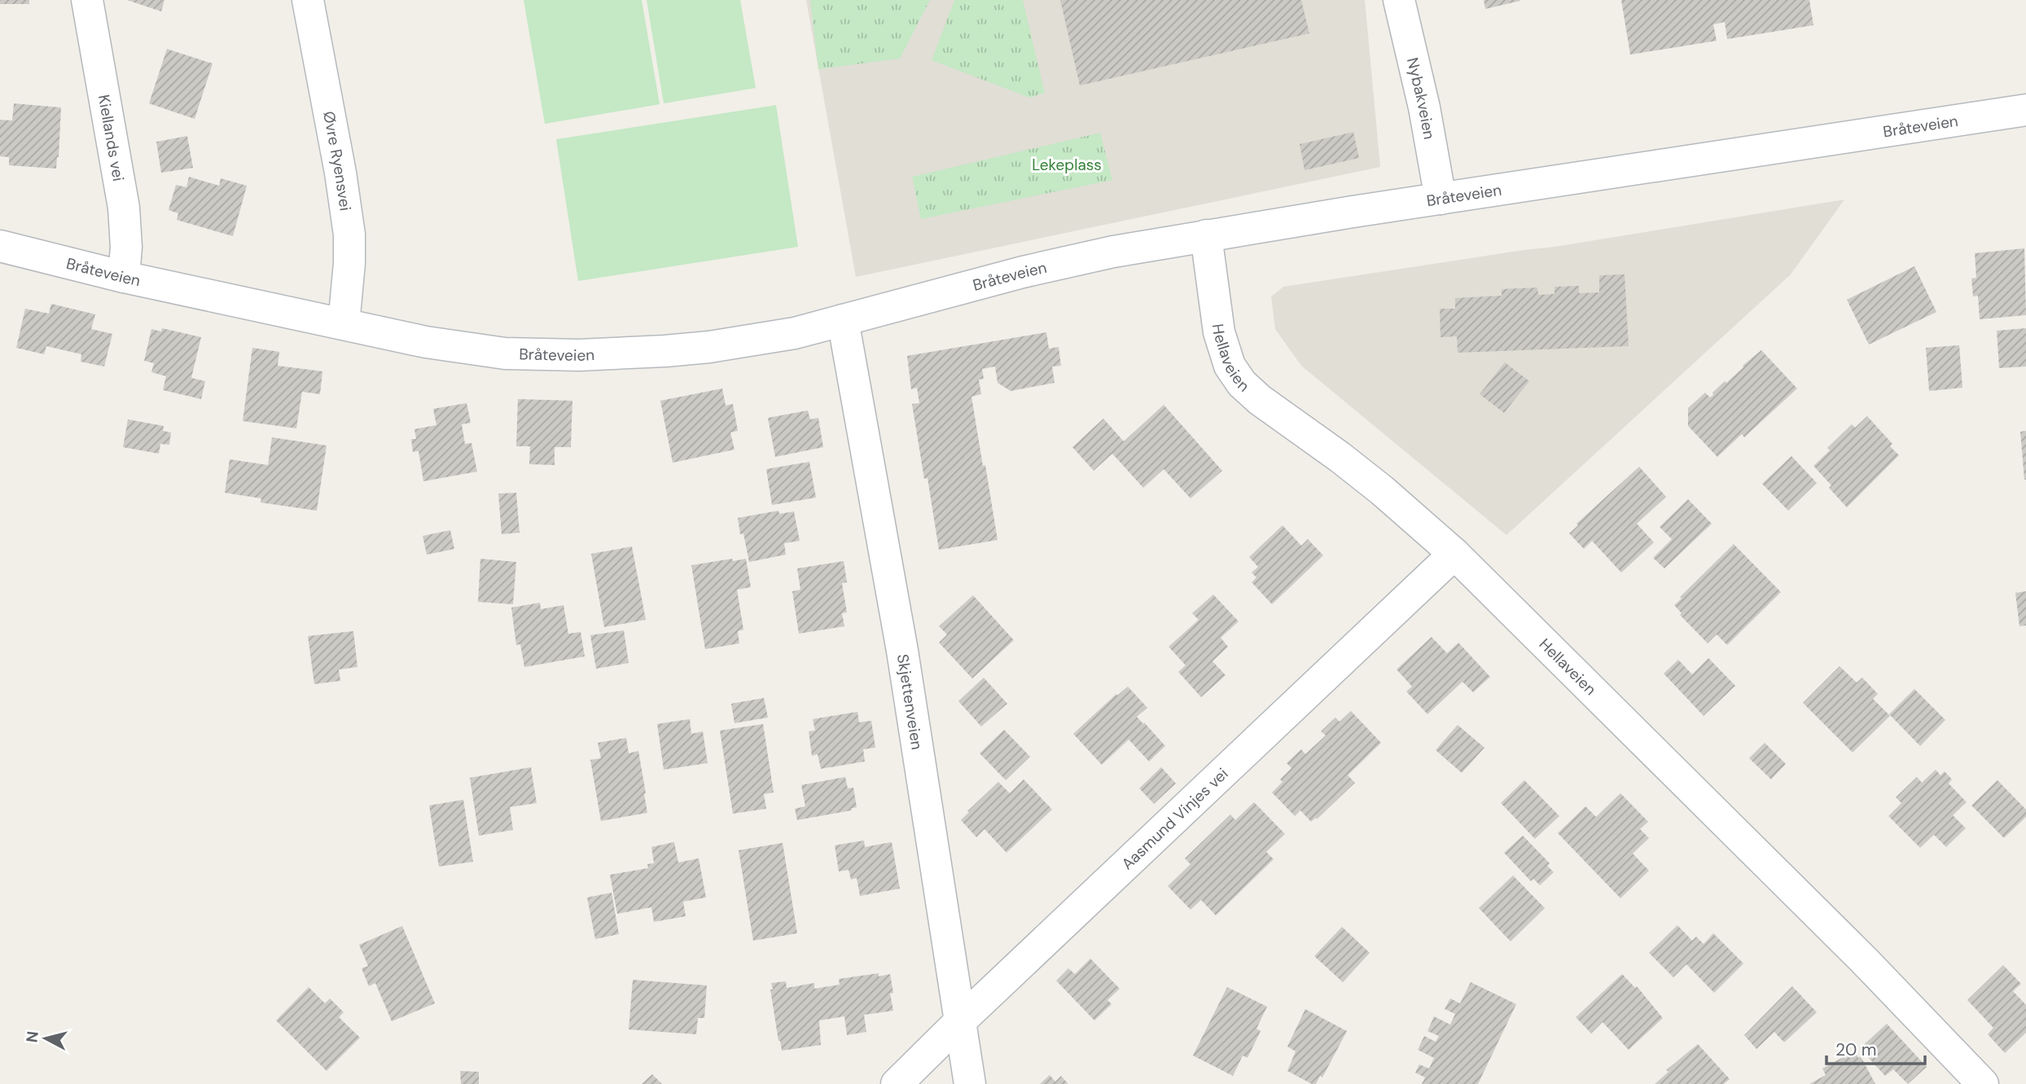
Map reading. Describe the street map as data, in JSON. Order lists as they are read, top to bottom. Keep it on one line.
{"streets":{"street":["Nybakveien","Bråteveien","Kiellands vei","Øvre Ryensvei","Hellaveien","Skjettenveien","Aasmund Vinjes vei"]},"crossings":[["Nybakveien","Bråteveien"],["Bråteveien","Kiellands vei"],["Bråteveien","Øvre Ryensvei"],["Bråteveien","Hellaveien"],["Bråteveien","Skjettenveien"],["Hellaveien","Aasmund Vinjes vei"],["Skjettenveien","Aasmund Vinjes vei"]],"parks":["Lekeplass"],"scale_bar":"20 m","north":"left"}
